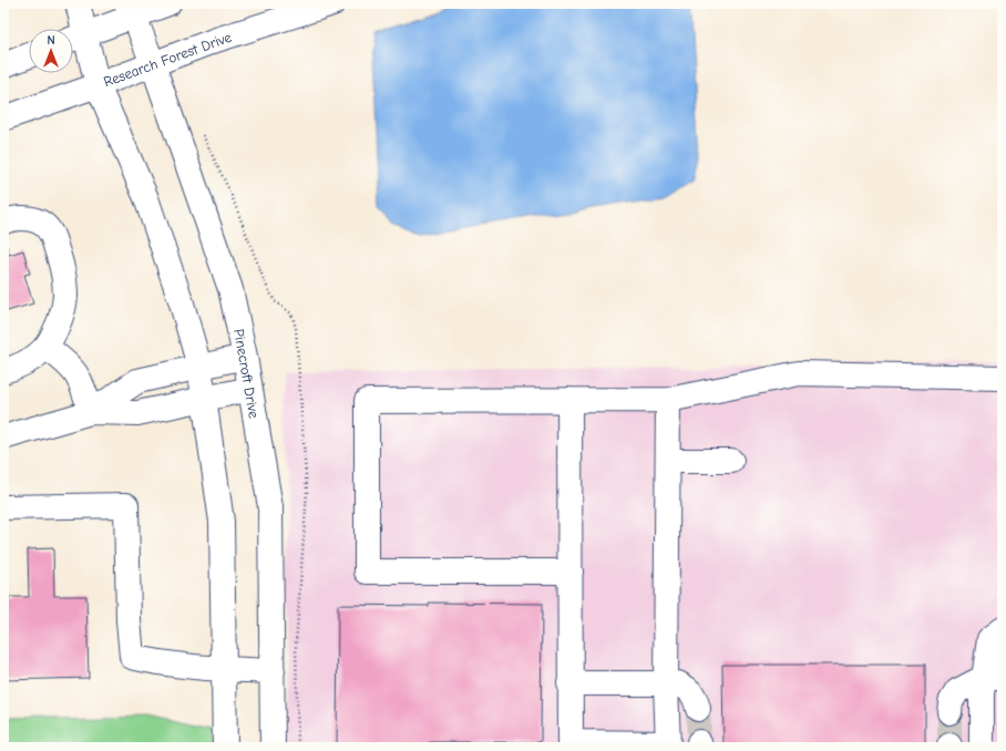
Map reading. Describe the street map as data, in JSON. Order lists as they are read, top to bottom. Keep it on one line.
{"streets":{"street":["Research Forest Drive","Pinecroft Drive"]},"crossings":[["Research Forest Drive","Pinecroft Drive"]],"north":"top"}
